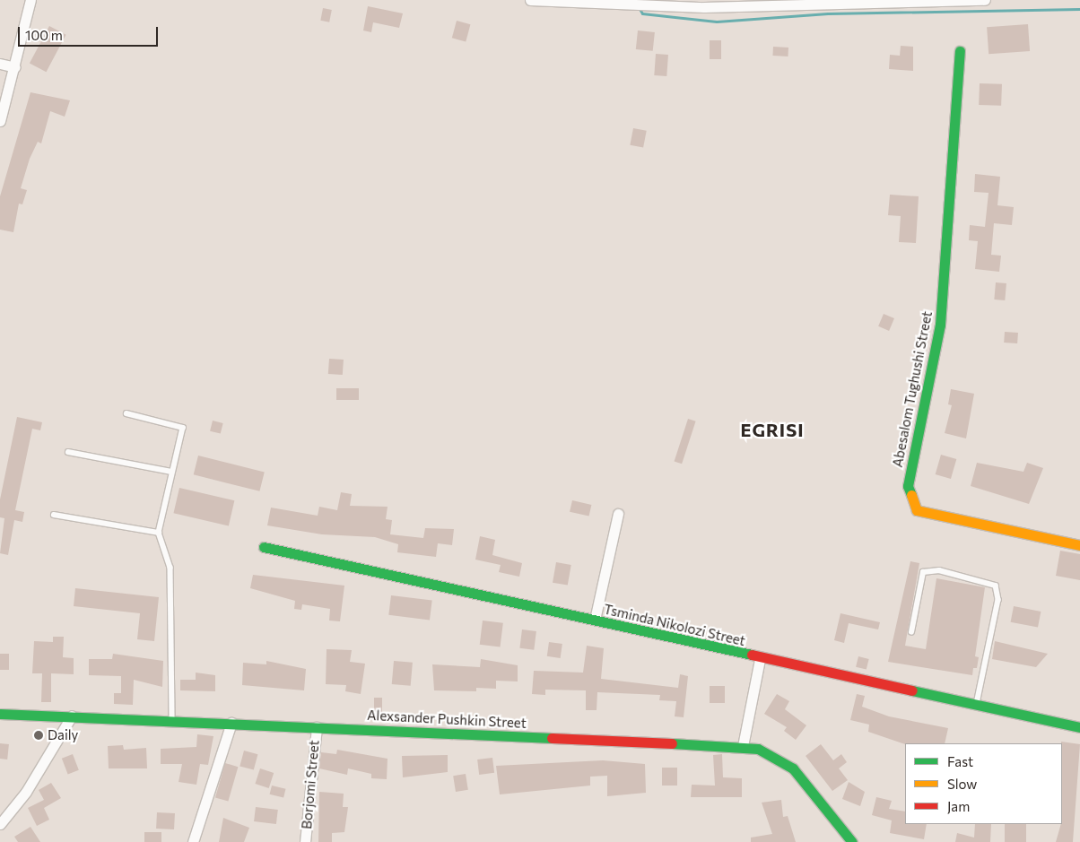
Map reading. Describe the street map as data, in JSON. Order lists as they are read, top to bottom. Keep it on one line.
{"streets":{"street":["Abesalom Tughushi Street","Tsminda Nikolozi Street","Alexsander Pushkin Street","Borjomi Street"]},"crossings":[["Alexsander Pushkin Street","Borjomi Street"]],"districts":["EGRISI"],"places":["Daily"],"legend":["Fast","Slow","Jam"],"scale_bar":"100 m"}
